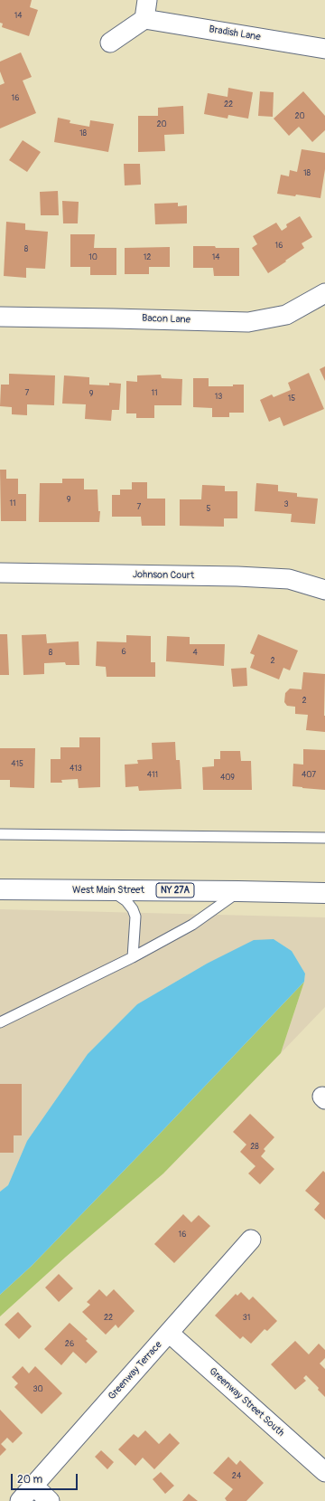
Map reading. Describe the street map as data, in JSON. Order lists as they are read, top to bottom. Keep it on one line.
{"streets":{"main road":["West Main Street","NY 27A"],"street":["Bradish Lane","Bacon Lane","Johnson Court","Greenway Terrace","Greenway Street South"]},"crossings":[["Greenway Terrace","Greenway Street South"]],"house_numbers":["14","16","22","20","20","18","18","16","8","10","12","14","7","11","9","13","15","9","11","3","7","5","6","8","4","2","2","415","413","411","407","409","28","16","22","31","26","30","24"],"scale_bar":"20 m"}
